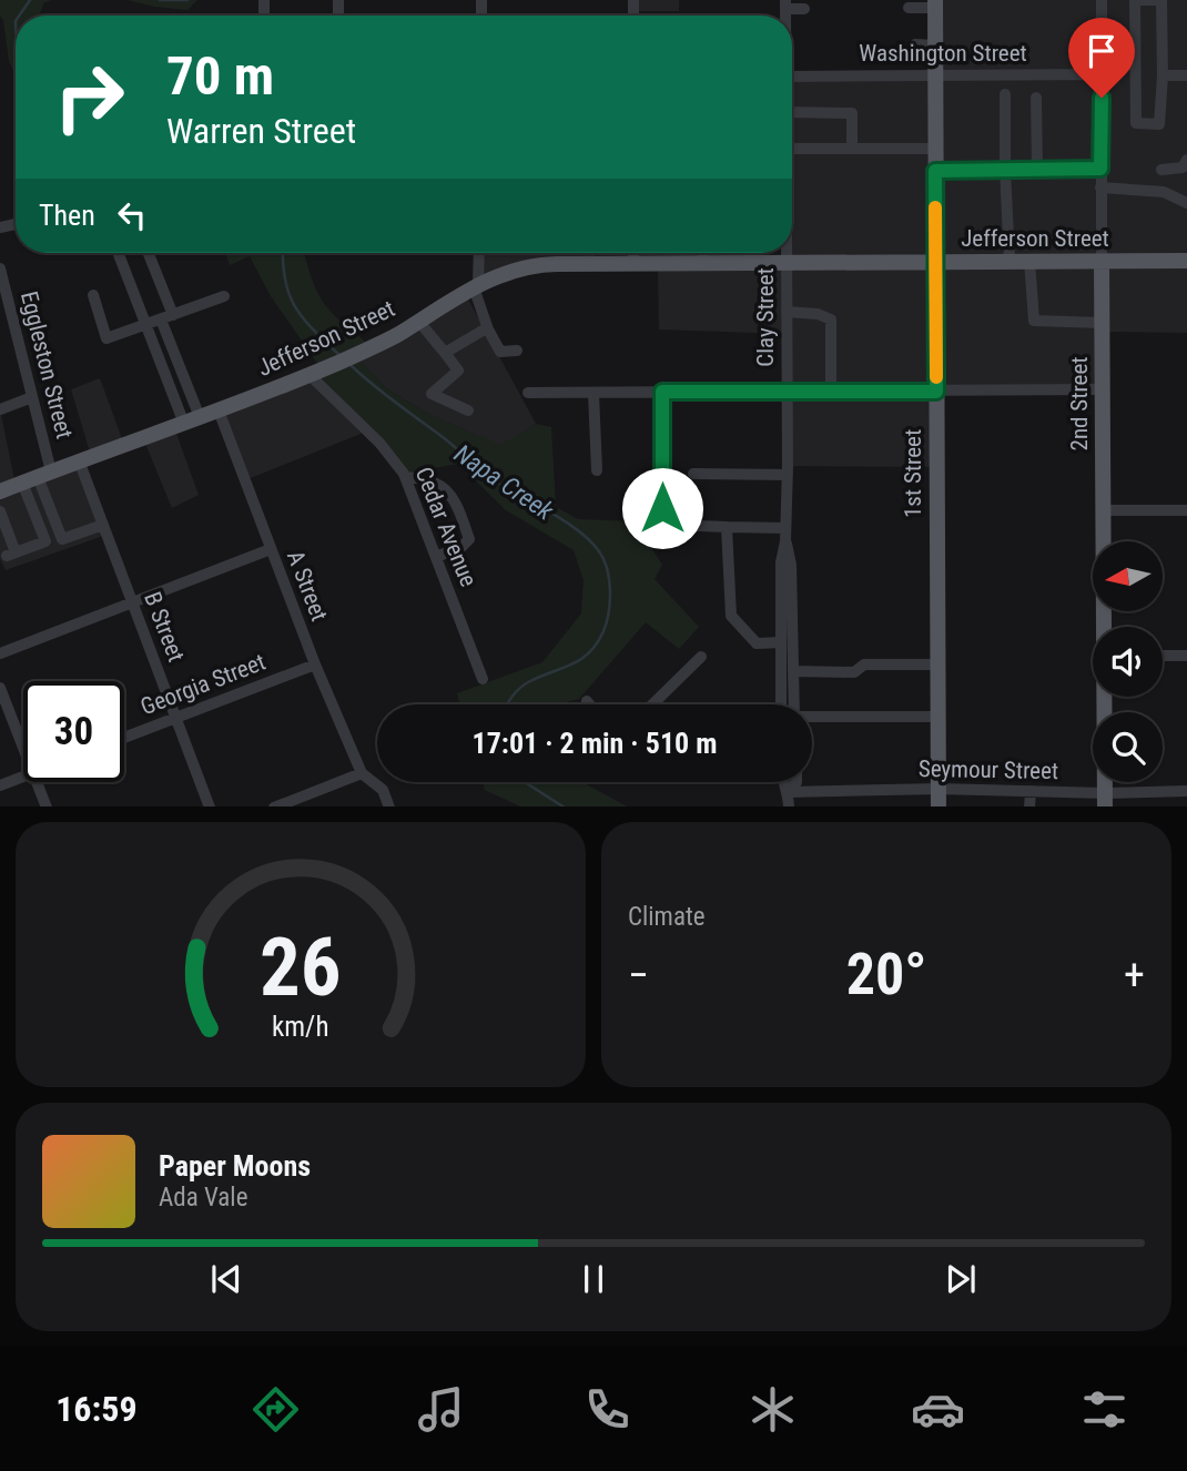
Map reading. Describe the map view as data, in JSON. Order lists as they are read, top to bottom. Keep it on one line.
{"streets":{"main road":["Jefferson Street","2nd Street","1st Street"],"street":["Washington Street","Clay Street","Eggleston Street","Cedar Avenue","A Street","B Street","Georgia Street","Seymour Street"]},"crossings":[["Washington Street","2nd Street"],["Washington Street","1st Street"],["Jefferson Street","Clay Street"],["Jefferson Street","Eggleston Street"],["Jefferson Street","2nd Street"],["Jefferson Street","1st Street"],["Jefferson Street","Cedar Avenue"],["Jefferson Street","A Street"],["Jefferson Street","B Street"],["2nd Street","Seymour Street"],["1st Street","Seymour Street"],["A Street","Georgia Street"],["B Street","Georgia Street"]],"water":["Napa Creek"],"north":"left","page":{"turn":["70 m","Warren Street"],"then":"Then","limit":"30","trip":"17:01 · 2 min · 510 m","tile":"Climate","heat":["−","20°","+"],"song":["Paper Moons","Ada Vale"],"tabs":"16:59","gauge":["26","km/h"]}}
